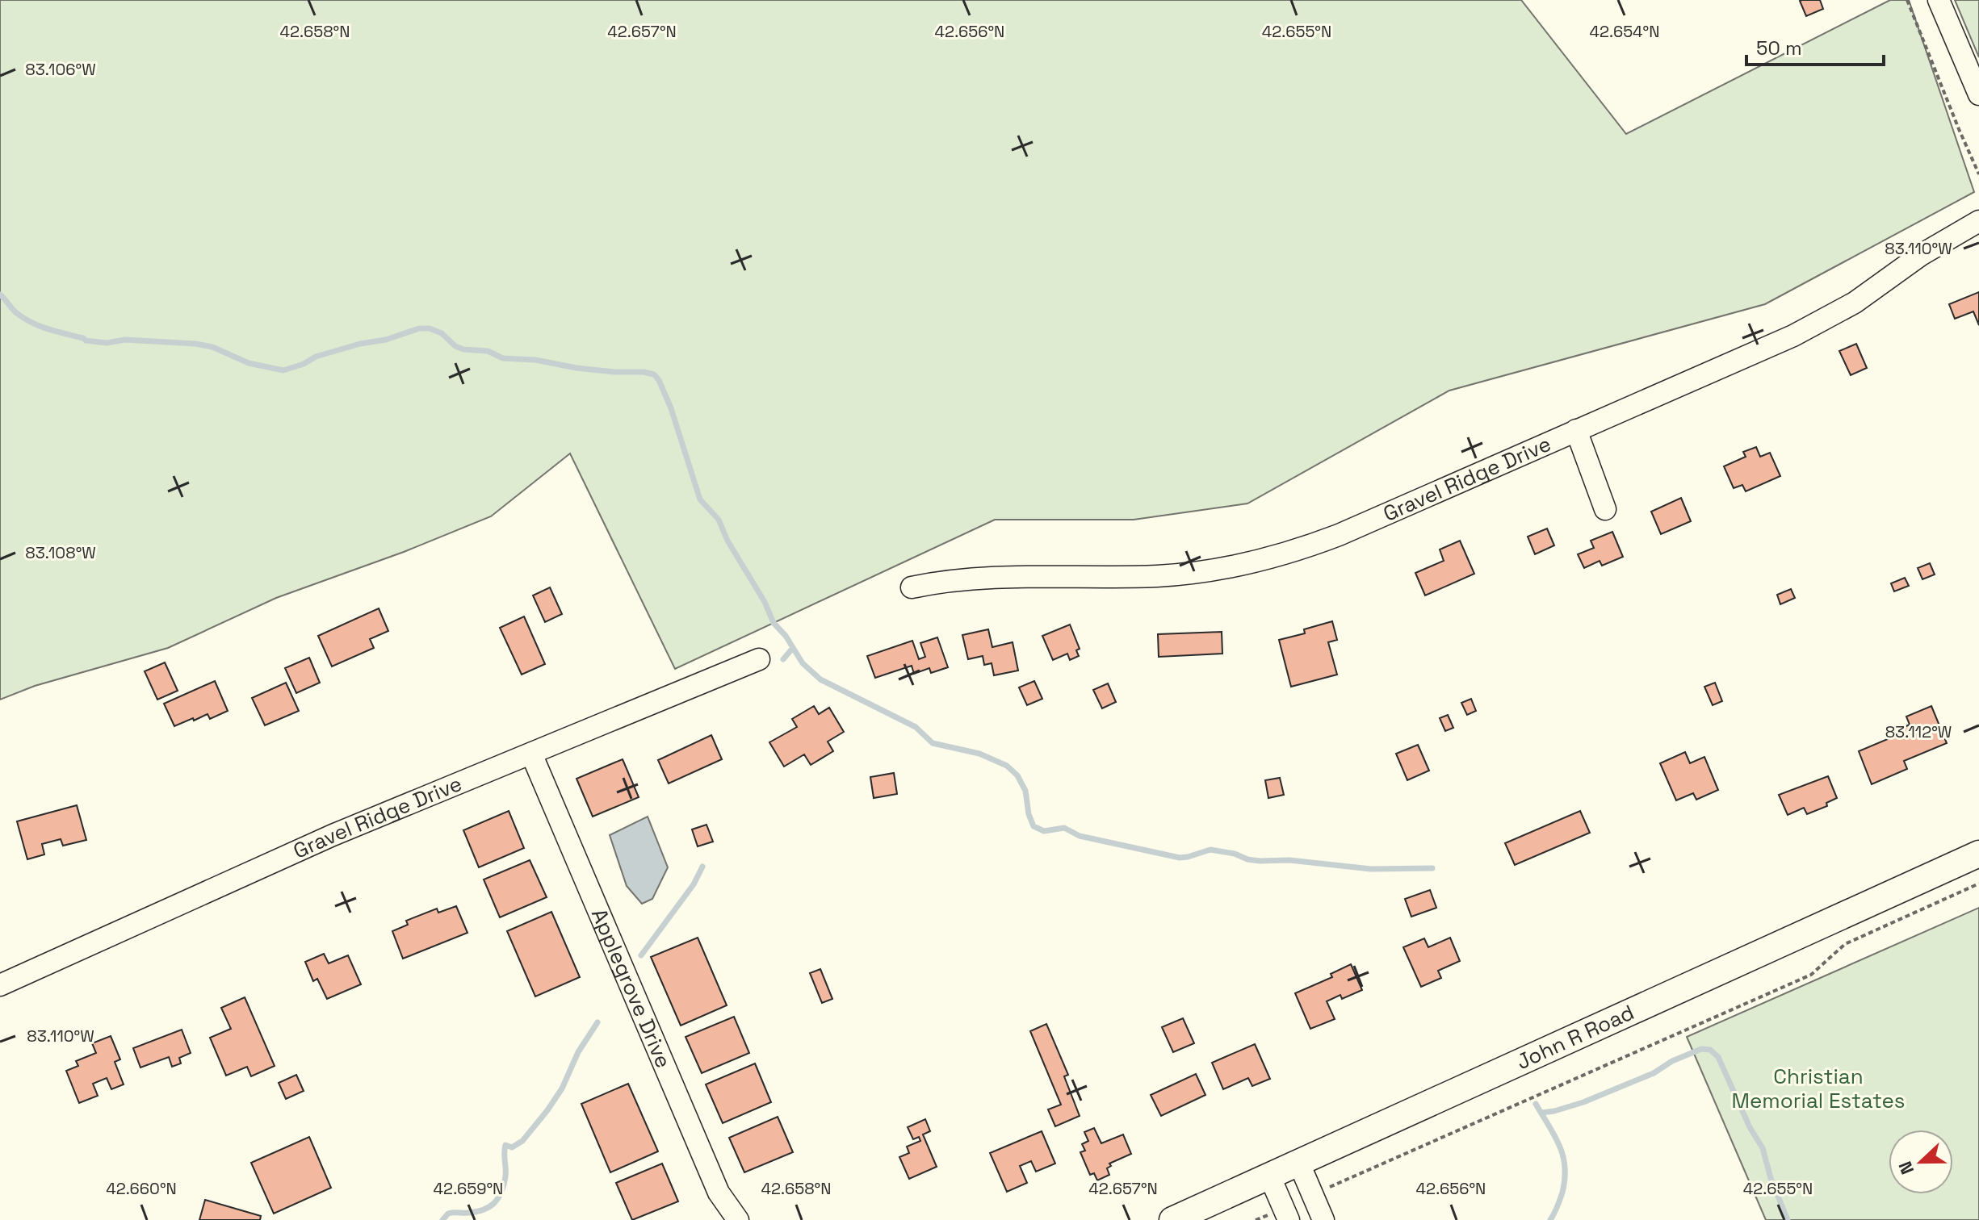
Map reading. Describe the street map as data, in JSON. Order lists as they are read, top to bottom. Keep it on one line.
{"streets":{"main road":["John R Road"],"street":["Gravel Ridge Drive","Applegrove Drive"]},"crossings":[["Gravel Ridge Drive","Applegrove Drive"]],"parks":["Christian Memorial Estates"],"scale_bar":"50 m","north":"left","coordinates":["42.658°N","42.657°N","42.656°N","42.655°N","42.654°N","83.106°W","83.110°W","83.108°W","83.112°W","42.660°N","42.659°N"]}
